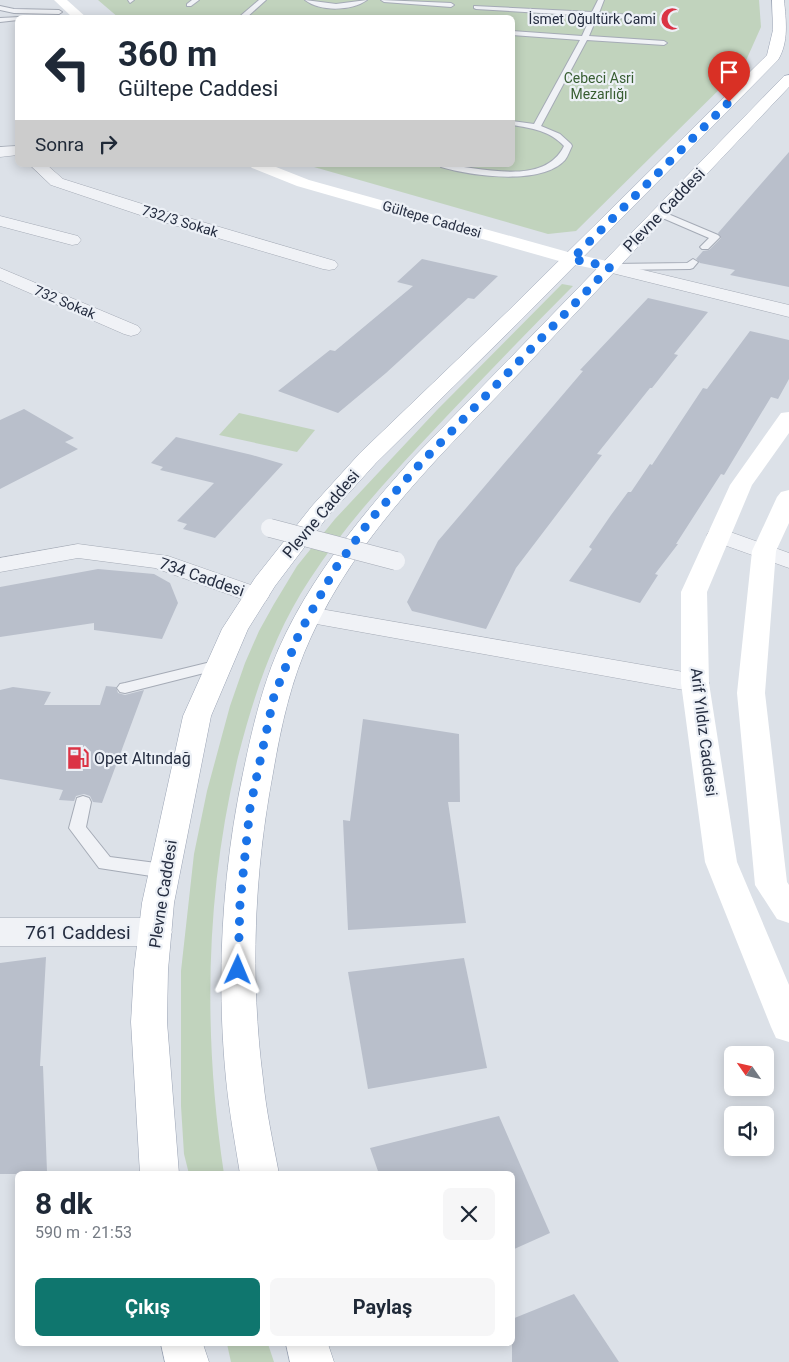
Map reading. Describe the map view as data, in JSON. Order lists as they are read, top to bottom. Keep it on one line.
{"streets":{"main road":["Plevne Caddesi","Gültepe Caddesi","Arif Yıldız Caddesi"],"street":["732/3 Sokak","732 Sokak","734 Caddesi","761 Caddesi"]},"crossings":[["Plevne Caddesi","Gültepe Caddesi"],["Plevne Caddesi","734 Caddesi"],["Plevne Caddesi","761 Caddesi"]],"parks":["Cebeci Asri Mezarlığı"],"places":{"mosque":["İsmet Oğultürk Cami"],"fuel station":["Opet Altındağ"]},"north":"top left","page":{"turn":["360 m","Gültepe Caddesi"],"then":"Sonra","heading":["8 dk","590 m · 21:53"],"buttons":["Çıkış","Paylaş"]}}
